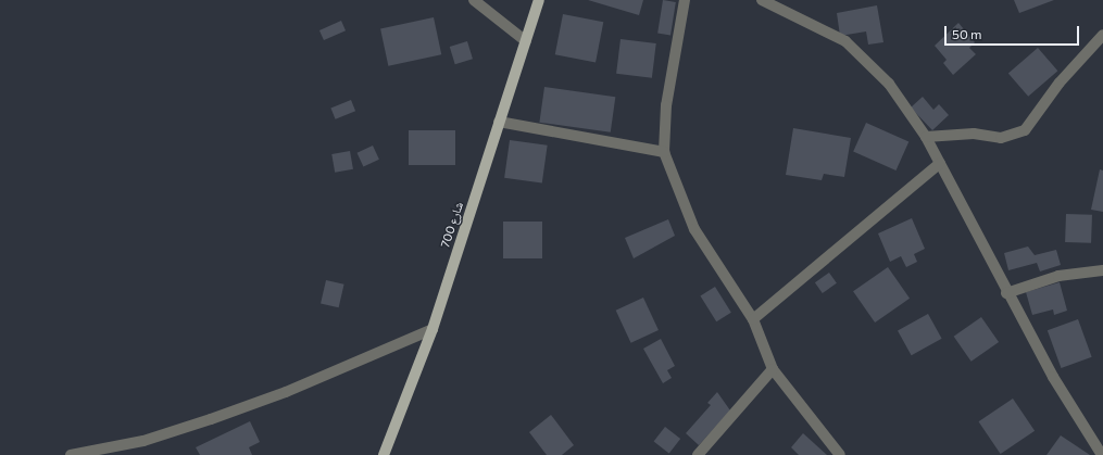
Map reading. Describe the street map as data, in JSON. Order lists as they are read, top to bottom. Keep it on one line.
{"streets":{"main road":["شارع 700"]},"scale_bar":"50 m"}
